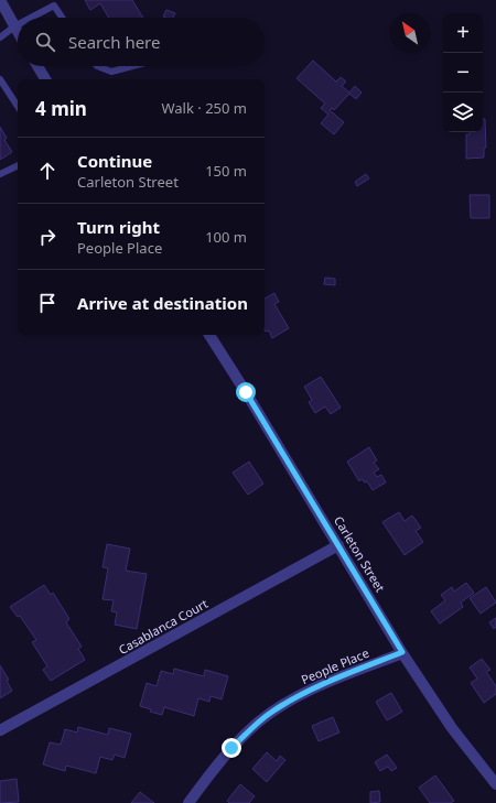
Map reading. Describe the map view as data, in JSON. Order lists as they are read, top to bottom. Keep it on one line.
{"streets":{"street":["Carleton Street","Casablanca Court","People Place"]},"crossings":[["Carleton Street","Casablanca Court"],["Carleton Street","People Place"]],"north":"top left","page":{"map_buttons":["+","−"],"search":"Search here","heading":["4 min","Walk · 250 m"],"list":[["Continue","Carleton Street","150 m"],["Turn right","People Place","100 m"],"Arrive at destination"]}}
